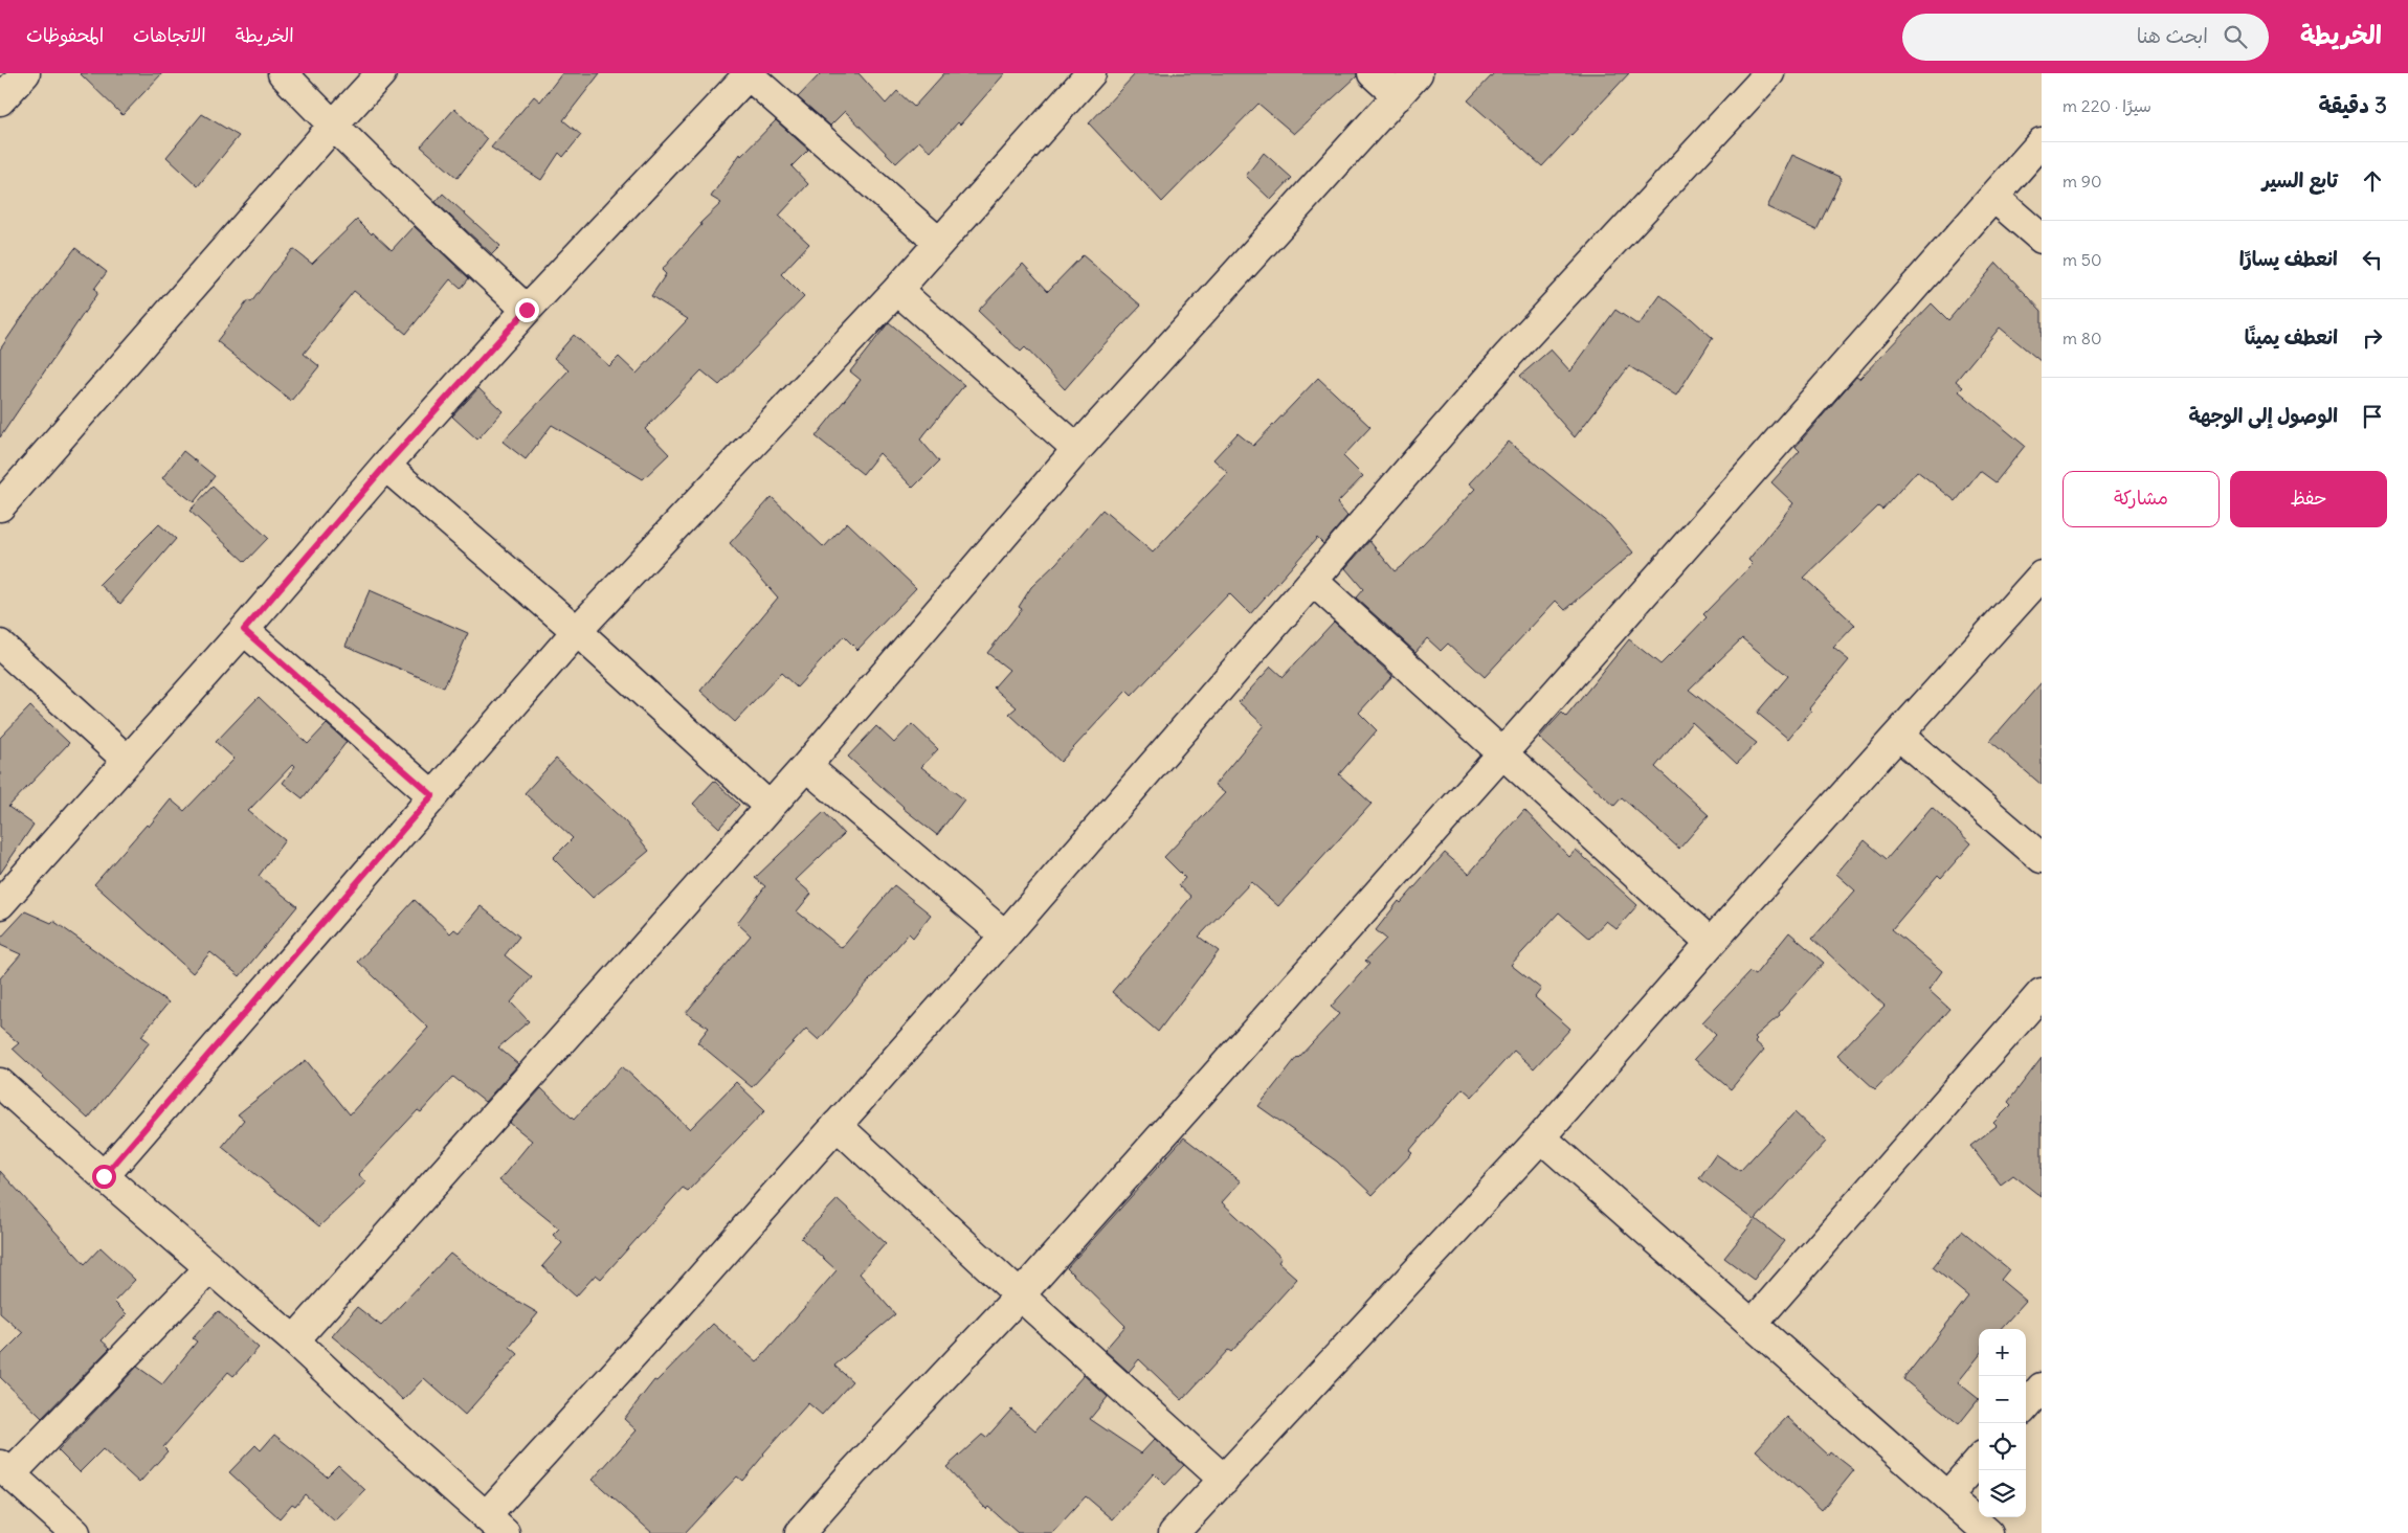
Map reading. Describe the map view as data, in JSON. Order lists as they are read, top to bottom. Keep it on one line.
{"page":{"header":"الخريطة","search":"ابحث هنا","nav":["الخريطة","الاتجاهات","المحفوظات"],"heading":["3 دقيقة","سيرًا · 220 m"],"list":[["تابع السير","90 m"],["انعطف يسارًا","50 m"],["انعطف يمينًا","80 m"],"الوصول إلى الوجهة"],"buttons":["حفظ","مشاركة"],"map_buttons":["+","−"]}}
